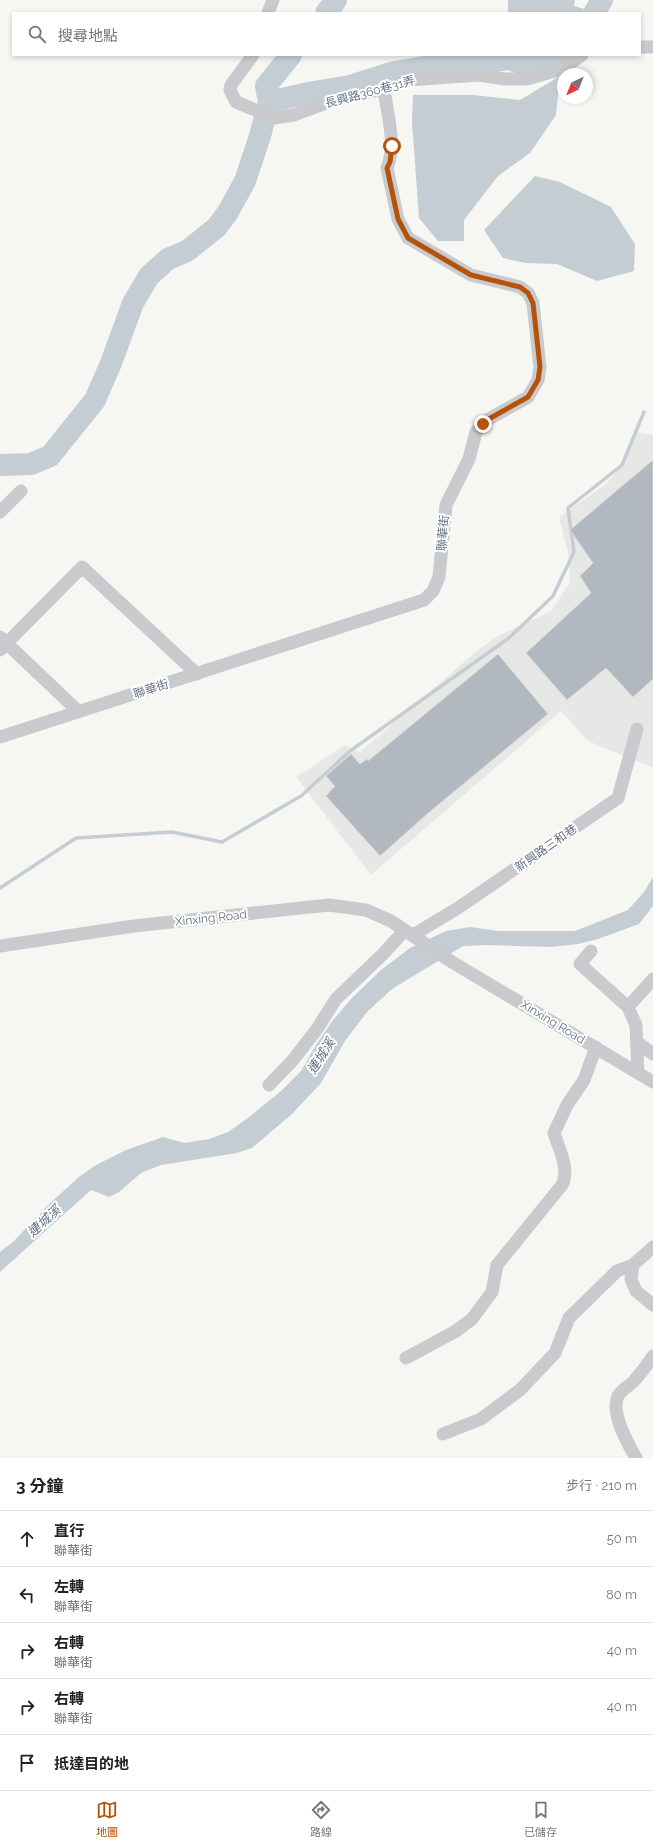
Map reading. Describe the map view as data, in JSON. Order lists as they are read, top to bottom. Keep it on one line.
{"streets":{"street":["長興路360巷31弄","聯華街","新興路三和巷","Xinxing Road"]},"crossings":[["長興路360巷31弄","聯華街"],["新興路三和巷","Xinxing Road"]],"water":["連城溪"],"north":"bottom left","page":{"search":"搜尋地點","heading":["3 分鐘","步行 · 210 m"],"list":[["直行","聯華街","50 m"],["左轉","聯華街","80 m"],["右轉","聯華街","40 m"],["右轉","聯華街","40 m"],"抵達目的地"],"nav":["地圖","路線","已儲存"]}}
